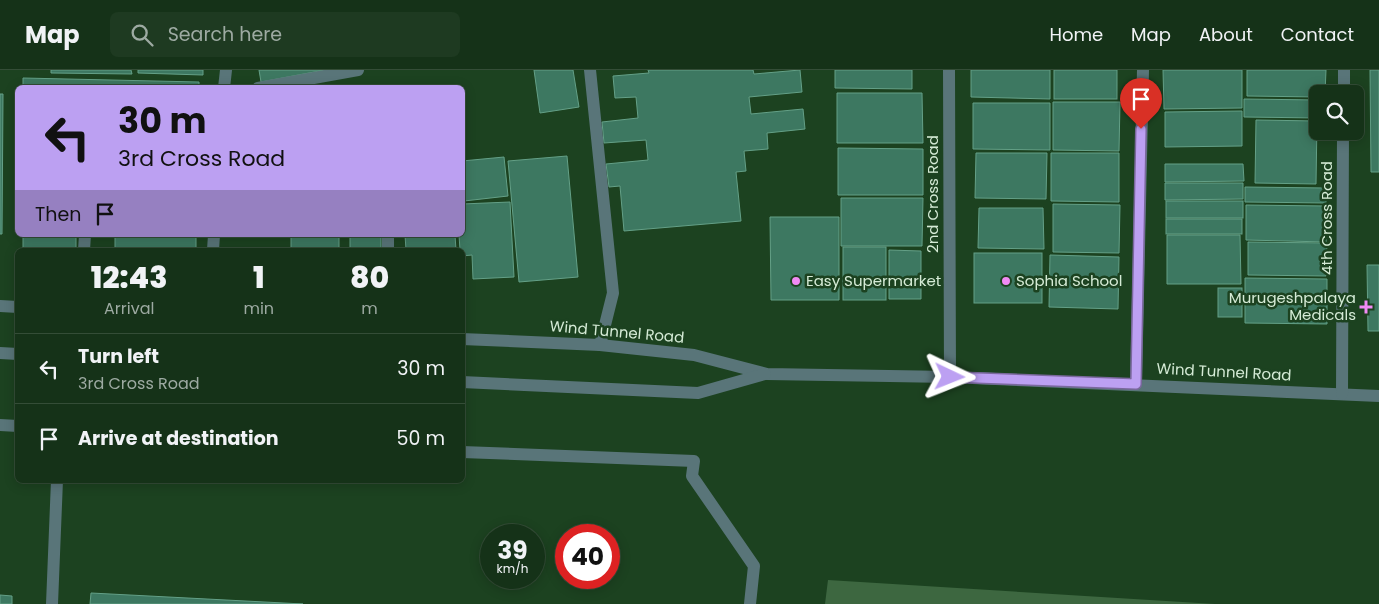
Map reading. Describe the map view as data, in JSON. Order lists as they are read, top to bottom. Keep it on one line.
{"streets":{"street":["2nd Cross Road","4th Cross Road","Wind Tunnel Road"]},"crossings":[["2nd Cross Road","Wind Tunnel Road"],["4th Cross Road","Wind Tunnel Road"]],"places":{"other":["Easy Supermarket","Sophia School"],"health":["Murugeshpalaya Medicals"]},"page":{"header":"Map","search":"Search here","nav":["Home","Map","About","Contact"],"turn":["30 m","3rd Cross Road"],"then":"Then","eta":["12:43","Arrival","1","min","80","m"],"list":[{"name":"Turn left","note":"3rd Cross Road","value":"30 m"},{"name":"Arrive at destination","value":"50 m"}],"speed":"39 km/h","limit":"40"}}
